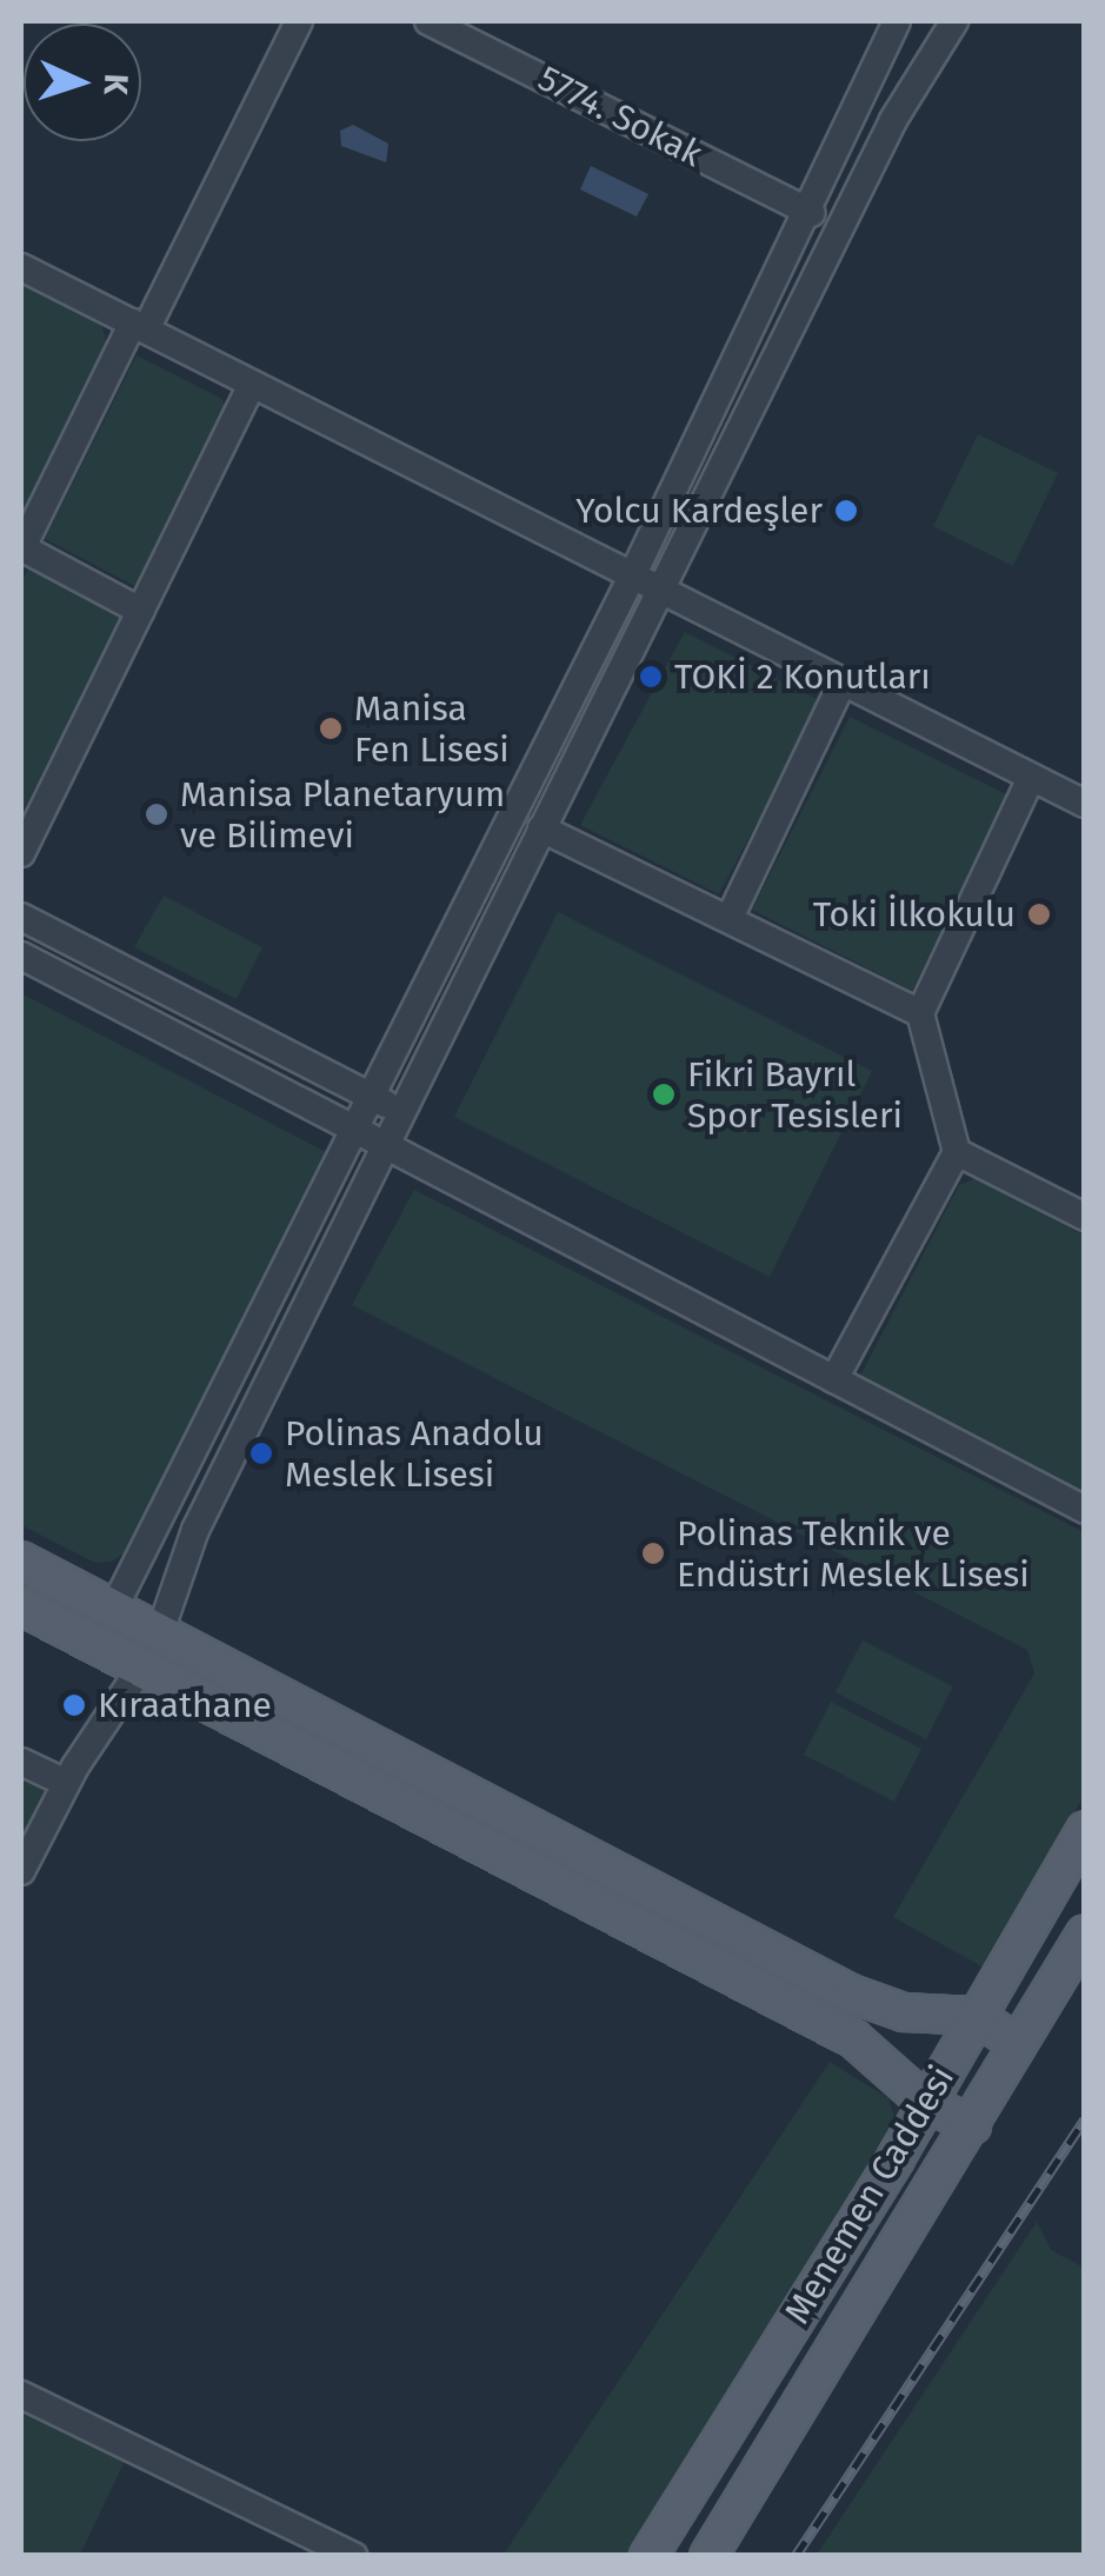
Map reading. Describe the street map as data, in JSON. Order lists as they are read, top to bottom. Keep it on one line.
{"streets":{"main road":["Menemen Caddesi"],"street":["5774. Sokak"]},"places":["Yolcu Kardeşler","TOKİ 2 Konutları","Manisa Fen Lisesi","Manisa Planetaryum ve Bilimevi","Toki İlkokulu","Fikri Bayrıl Spor Tesisleri","Polinas Anadolu Meslek Lisesi","Polinas Teknik ve Endüstri Meslek Lisesi","Kıraathane"],"north":"right"}
